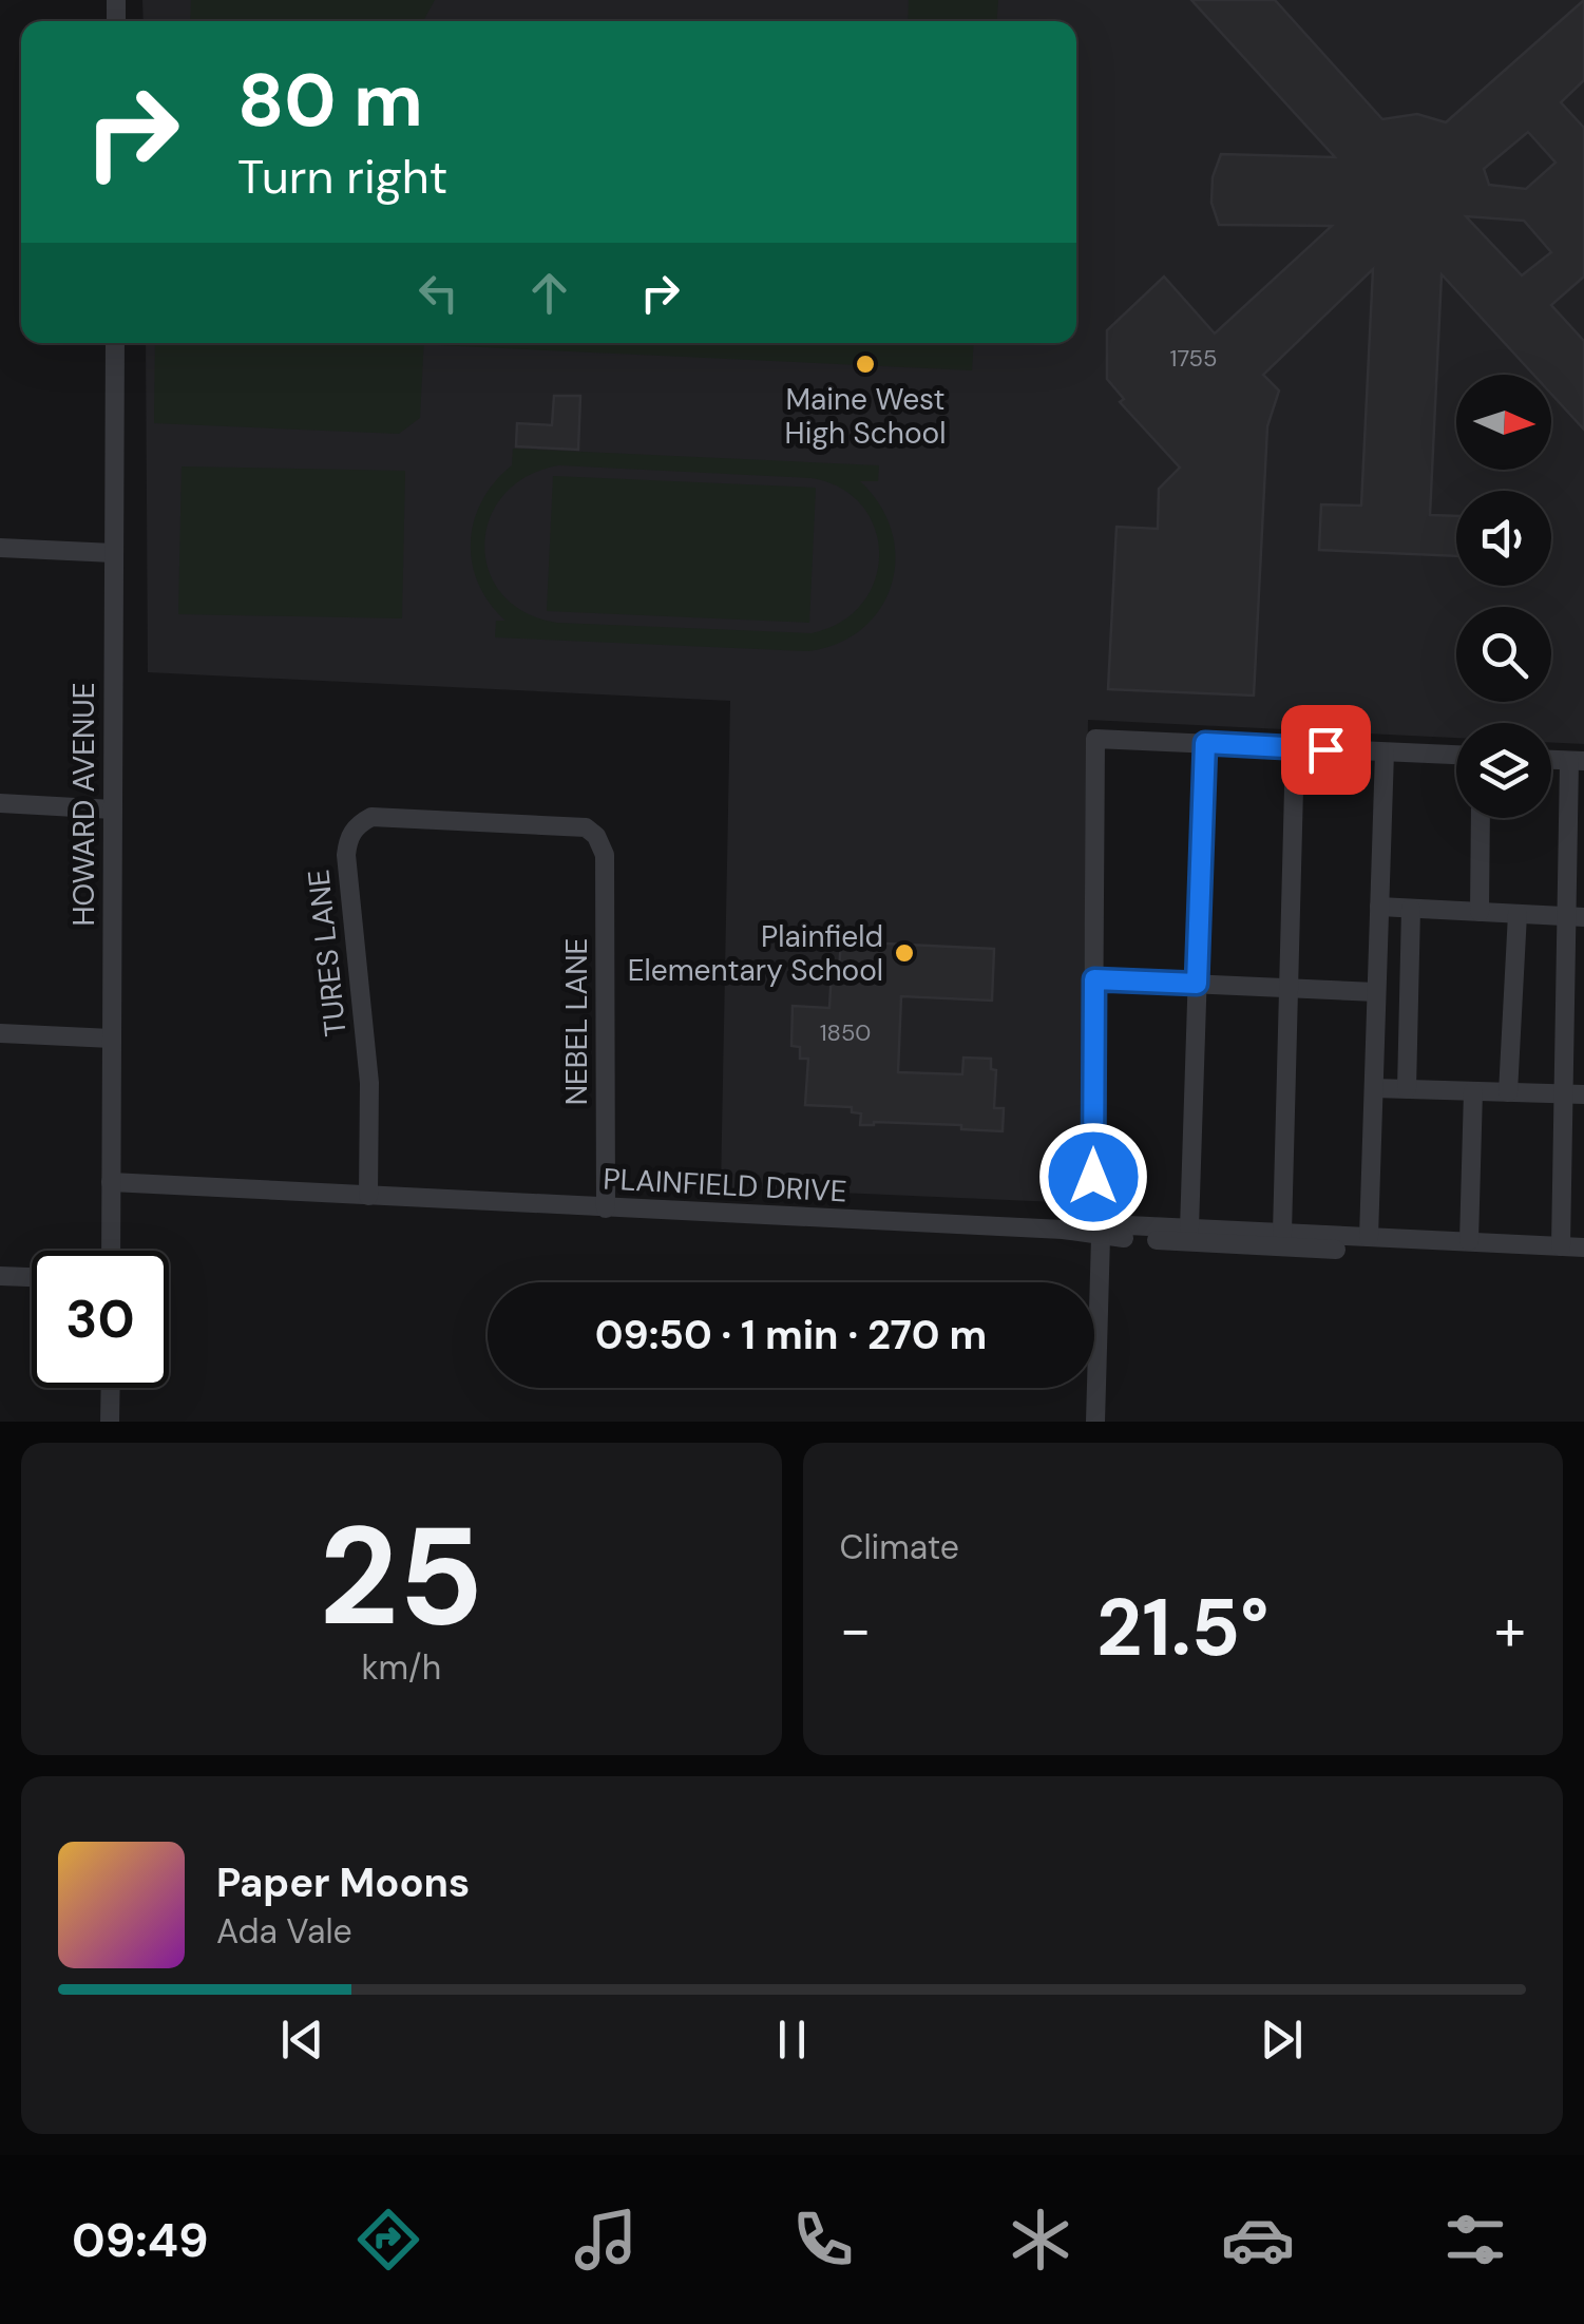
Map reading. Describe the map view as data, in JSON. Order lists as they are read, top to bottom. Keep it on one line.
{"streets":{"street":["HOWARD AVENUE","TURES LANE","NEBEL LANE","PLAINFIELD DRIVE"]},"crossings":[["HOWARD AVENUE","PLAINFIELD DRIVE"],["TURES LANE","NEBEL LANE"],["TURES LANE","PLAINFIELD DRIVE"],["NEBEL LANE","PLAINFIELD DRIVE"]],"places":["Maine West High School","Plainfield Elementary School"],"house_numbers":["1755","1850"],"north":"right","page":{"turn":["80 m","Turn right"],"limit":"30","trip":"09:50 · 1 min · 270 m","tile":[["25","km/h"],"Climate"],"heat":["−","21.5°","+"],"song":["Paper Moons","Ada Vale"],"tabs":"09:49"}}
